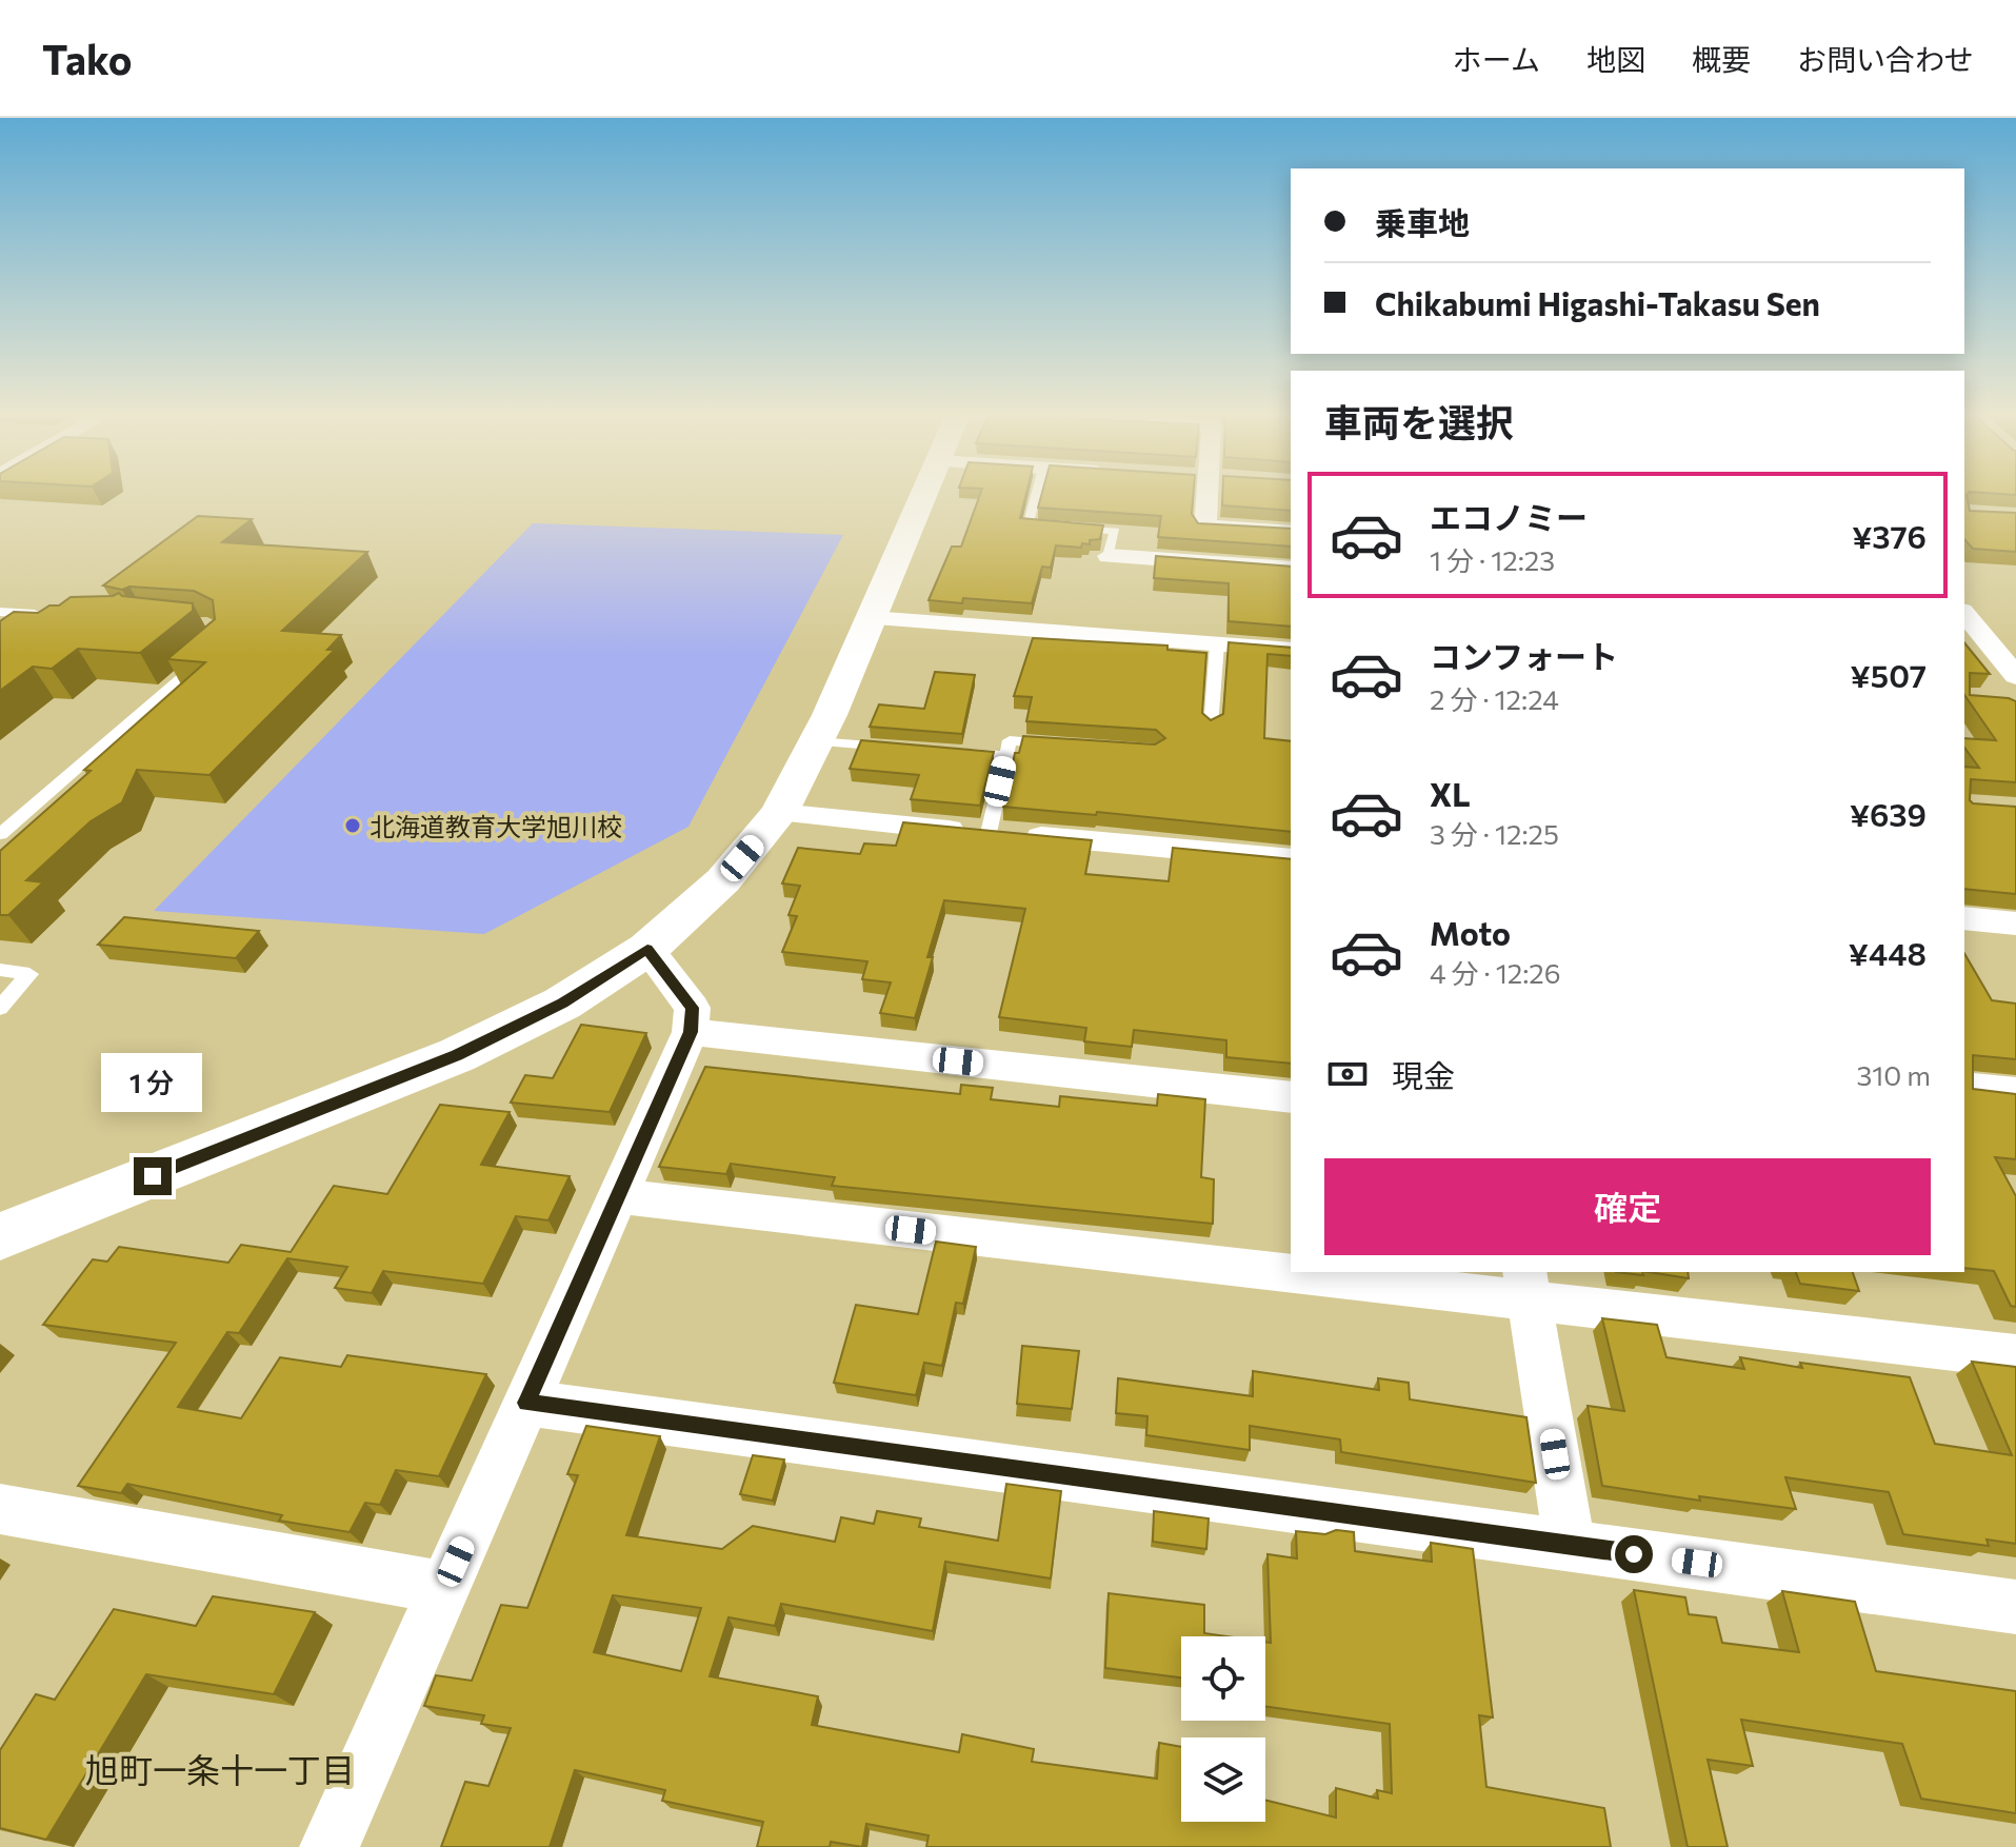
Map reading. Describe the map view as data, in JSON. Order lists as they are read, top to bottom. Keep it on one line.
{"districts":["旭町一条十一丁目"],"places":["北海道教育大学旭川校"],"page":{"header":"Tako","nav":["ホーム","地図","概要","お問い合わせ"],"banner":["乗車地","Chikabumi Higashi-Takasu Sen"],"heading":"車両を選択","list":[{"name":"エコノミー","note":"1 分 · 12:23","value":"¥376"},{"name":"コンフォート","note":"2 分 · 12:24","value":"¥507"},{"name":"XL","note":"3 分 · 12:25","value":"¥639"},{"name":"Moto","note":"4 分 · 12:26","value":"¥448"}],"pay":["現金","310 m"],"bubble":"1 分","buttons":"確定"}}
